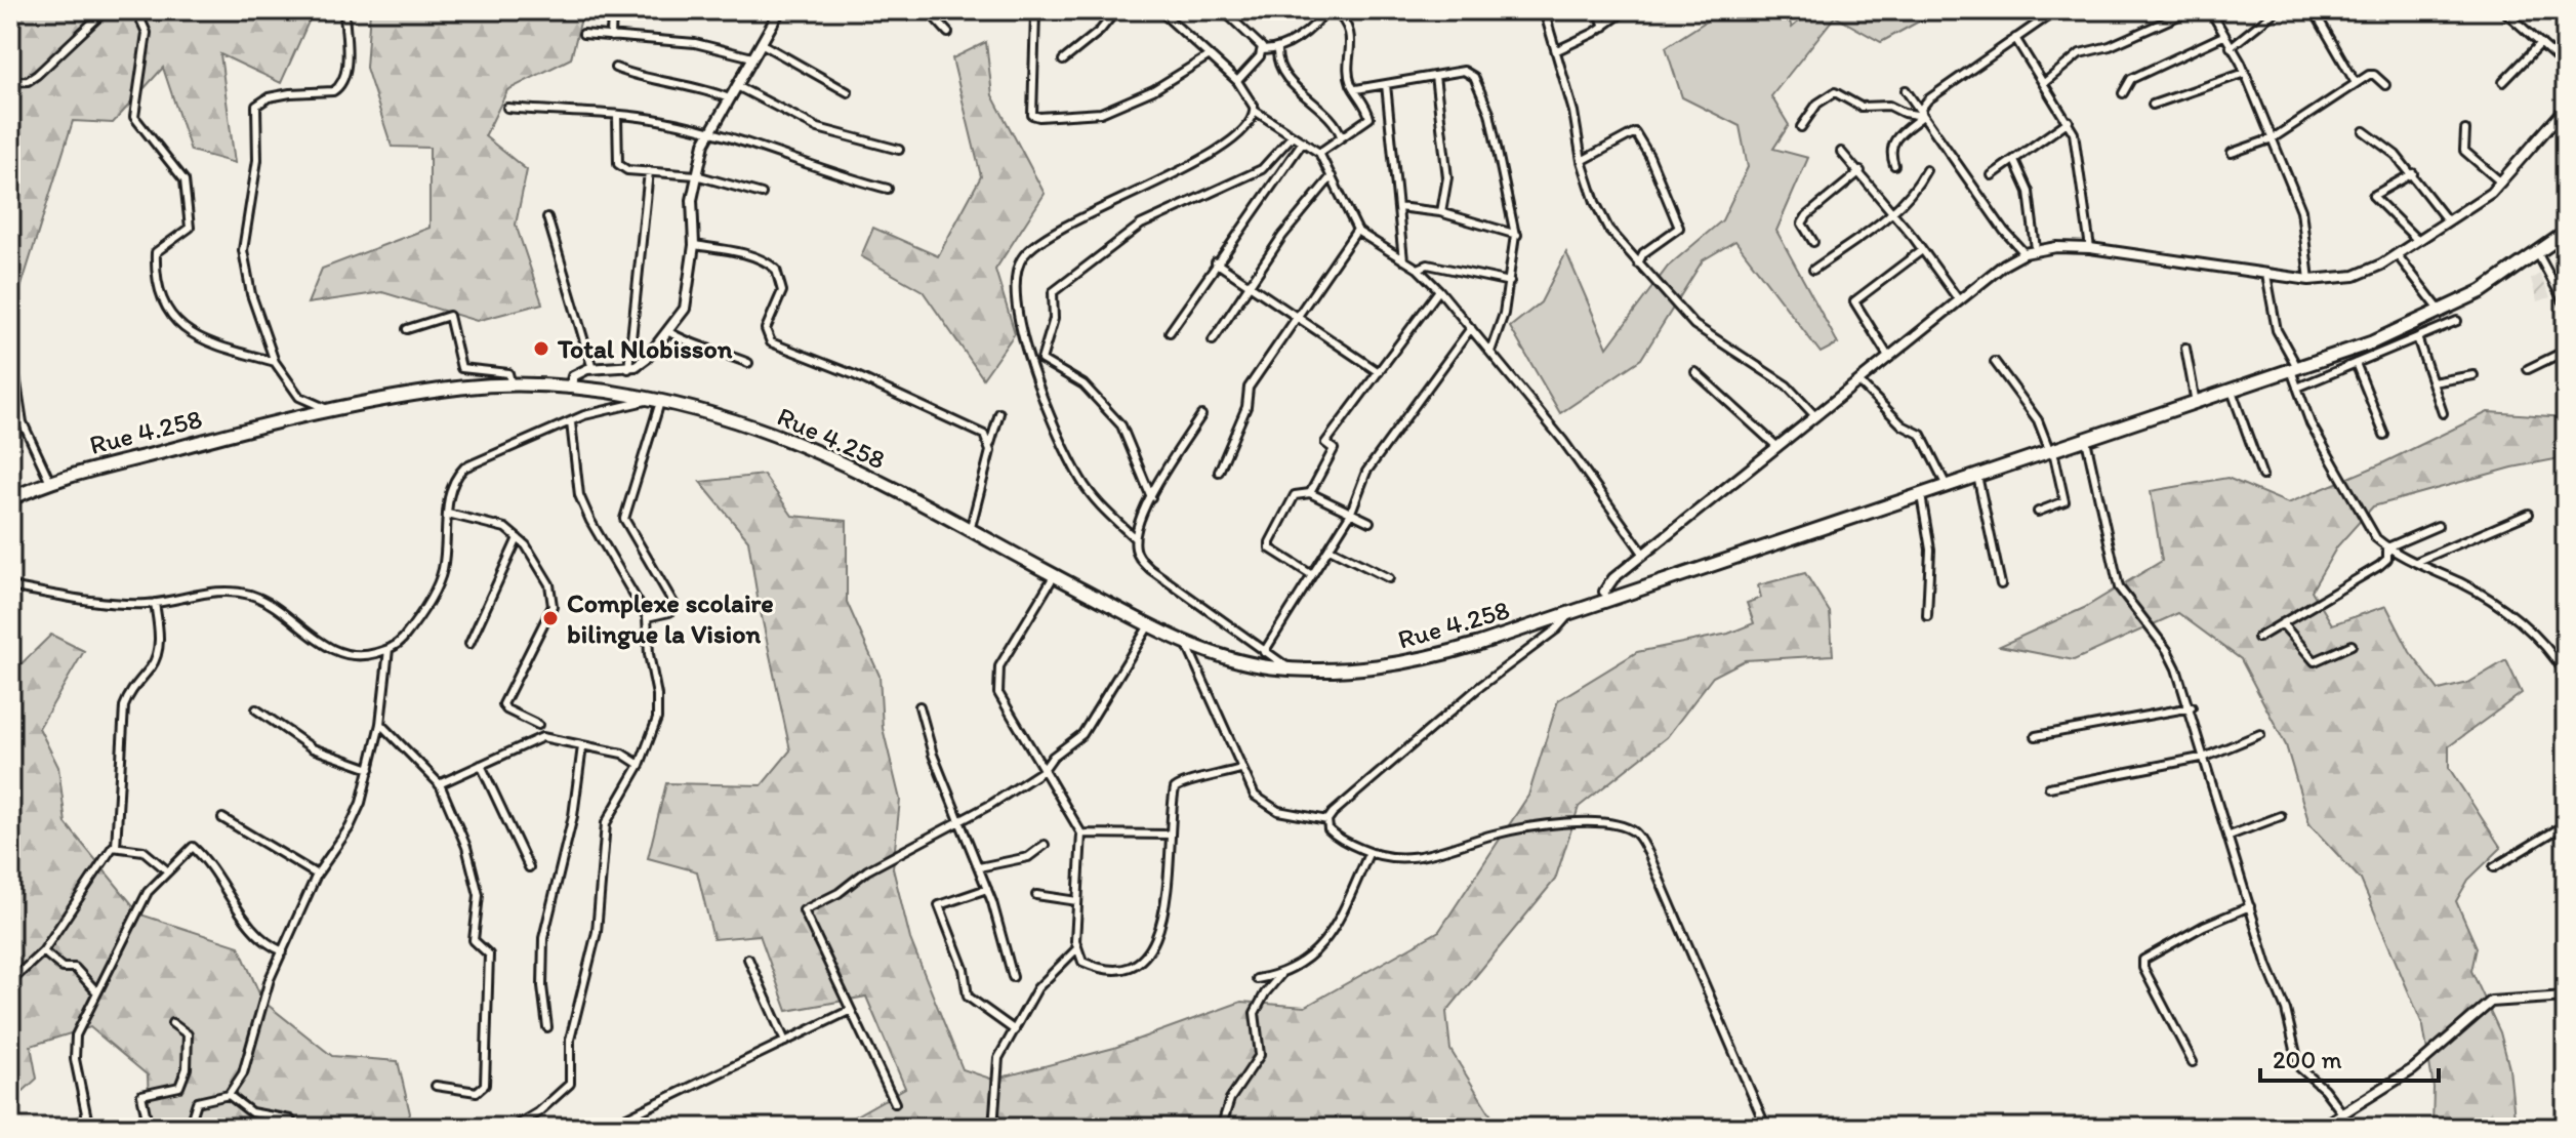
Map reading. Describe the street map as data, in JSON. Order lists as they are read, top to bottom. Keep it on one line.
{"streets":{"highway":["Rue 4.258"]},"places":["Total Nlobisson","Complexe scolaire bilingue la Vision"],"scale_bar":"200 m"}
